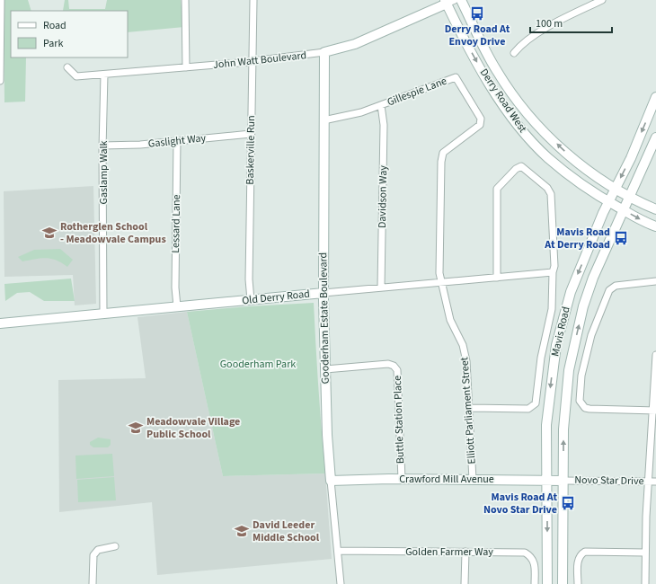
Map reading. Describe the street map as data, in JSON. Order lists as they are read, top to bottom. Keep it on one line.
{"streets":{"main road":["John Watt Boulevard","Derry Road West","Old Derry Road","Gooderham Estate Boulevard","Mavis Road","Crawford Mill Avenue"],"street":["Gillespie Lane","Gaslight Way","Baskerville Run","Gaslamp Walk","Davidson Way","Lessard Lane","Elliott Parliament Street","Buttle Station Place","Novo Star Drive","Golden Farmer Way"]},"crossings":[["John Watt Boulevard","Derry Road West"],["John Watt Boulevard","Baskerville Run"],["John Watt Boulevard","Gaslamp Walk"],["John Watt Boulevard","Gooderham Estate Boulevard"],["Gillespie Lane","Davidson Way"],["Gillespie Lane","Old Derry Road"],["Gillespie Lane","Gooderham Estate Boulevard"],["Gillespie Lane","Elliott Parliament Street"],["Derry Road West","Mavis Road"],["Gaslight Way","Baskerville Run"],["Gaslight Way","Gaslamp Walk"],["Gaslight Way","Lessard Lane"],["Baskerville Run","Old Derry Road"],["Gaslamp Walk","Old Derry Road"],["Davidson Way","Old Derry Road"],["Lessard Lane","Old Derry Road"],["Old Derry Road","Gooderham Estate Boulevard"],["Old Derry Road","Elliott Parliament Street"],["Gooderham Estate Boulevard","Buttle Station Place"],["Gooderham Estate Boulevard","Crawford Mill Avenue"],["Gooderham Estate Boulevard","Golden Farmer Way"],["Mavis Road","Crawford Mill Avenue"],["Mavis Road","Novo Star Drive"],["Elliott Parliament Street","Crawford Mill Avenue"],["Buttle Station Place","Crawford Mill Avenue"],["Crawford Mill Avenue","Novo Star Drive"]],"parks":["Gooderham Park"],"places":{"bus stop":["Derry Road At Envoy Drive","Mavis Road At Derry Road","Mavis Road At Novo Star Drive"],"school or university":["Rotherglen School - Meadowvale Campus","Meadowvale Village Public School","David Leeder Middle School"]},"legend":["Road","Park"],"scale_bar":"100 m"}
